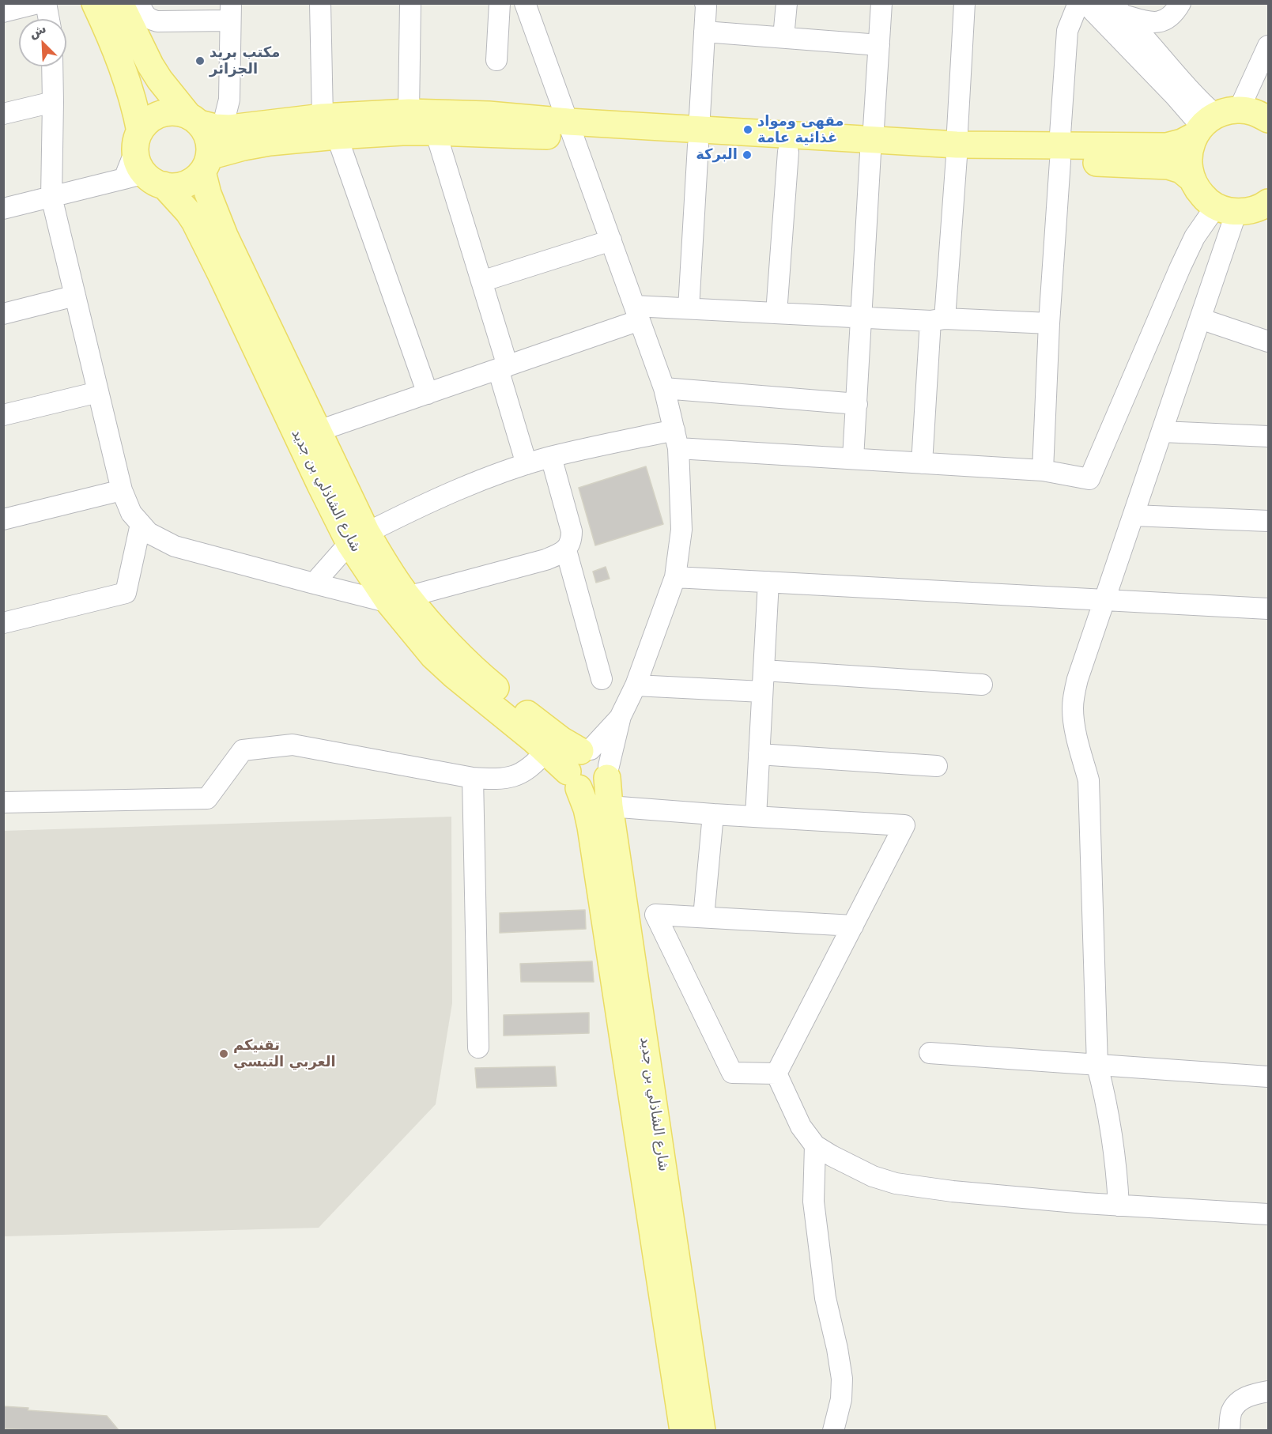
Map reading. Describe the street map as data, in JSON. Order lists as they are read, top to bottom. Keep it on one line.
{"streets":{"main road":["شارع الشاذلي بن جديد"]},"places":["مكتب بريد الجزائر","مقهى ومواد غذائية عامة","البركة","تقنيكم العربي التبسي"],"north":"top left"}
